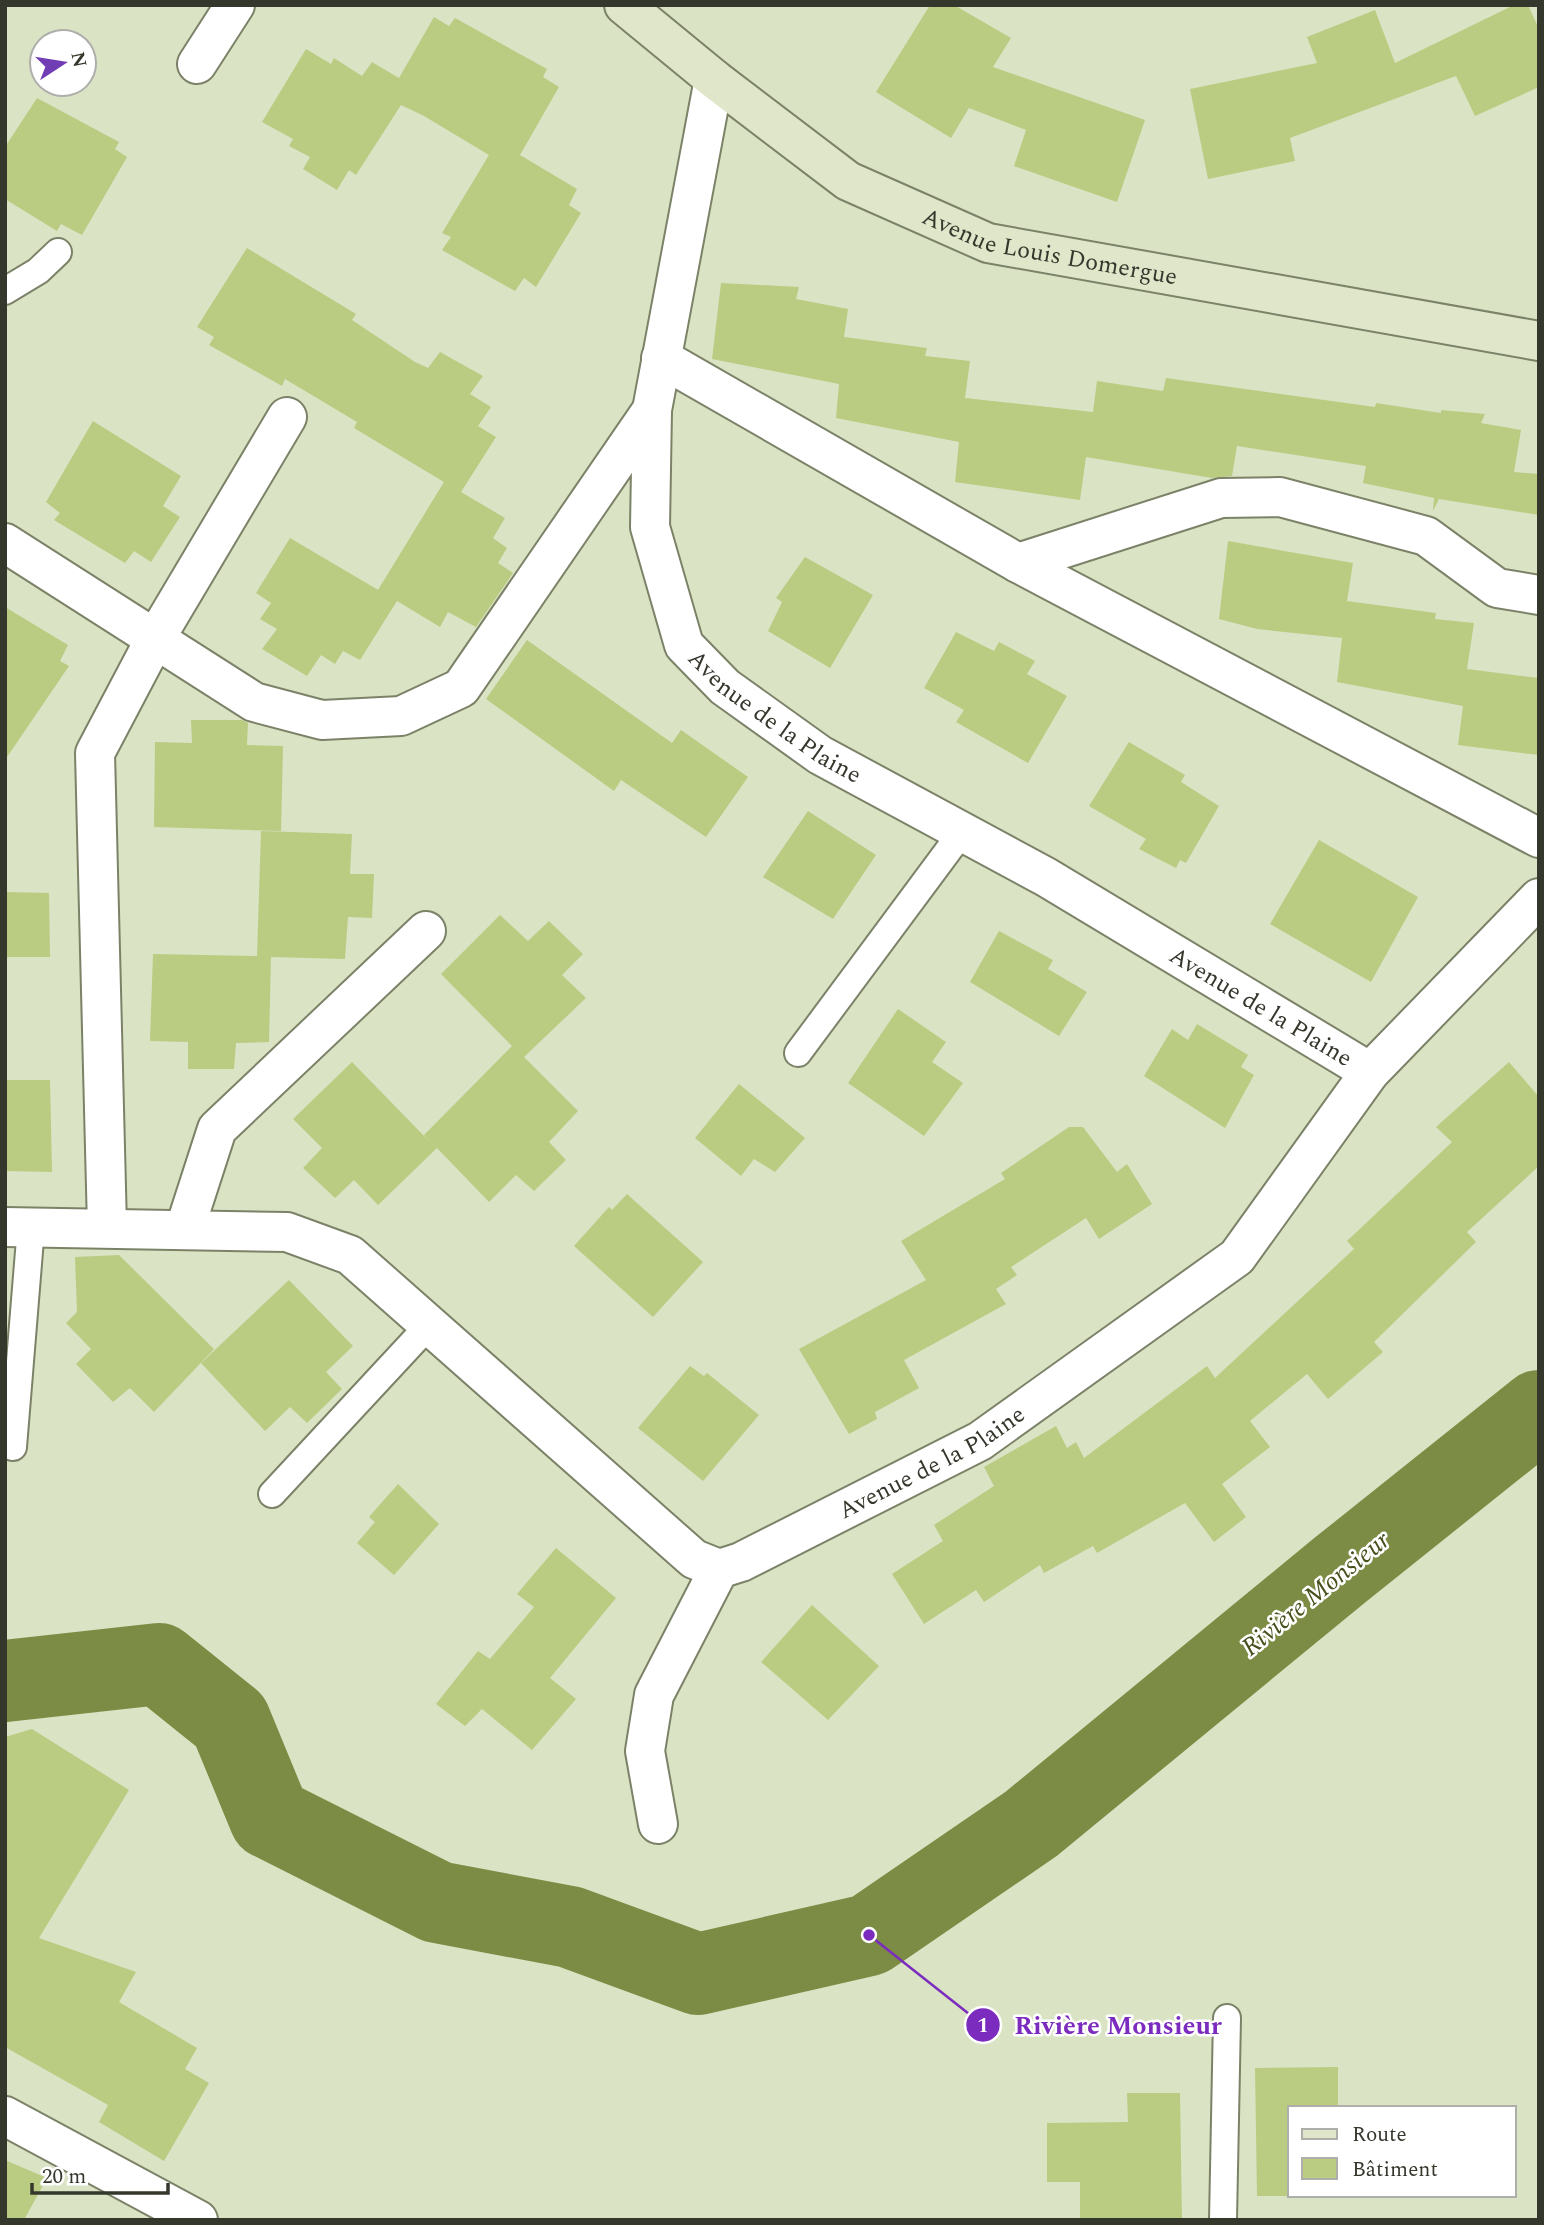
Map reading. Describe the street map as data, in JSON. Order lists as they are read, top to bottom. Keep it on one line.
{"streets":{"main road":["Avenue Louis Domergue"],"street":["Avenue de la Plaine"]},"crossings":[["Avenue Louis Domergue","Avenue de la Plaine"]],"water":["Rivière Monsieur"],"places":["Rivière Monsieur"],"legend":["Route","Bâtiment"],"scale_bar":"20 m","north":"right"}
